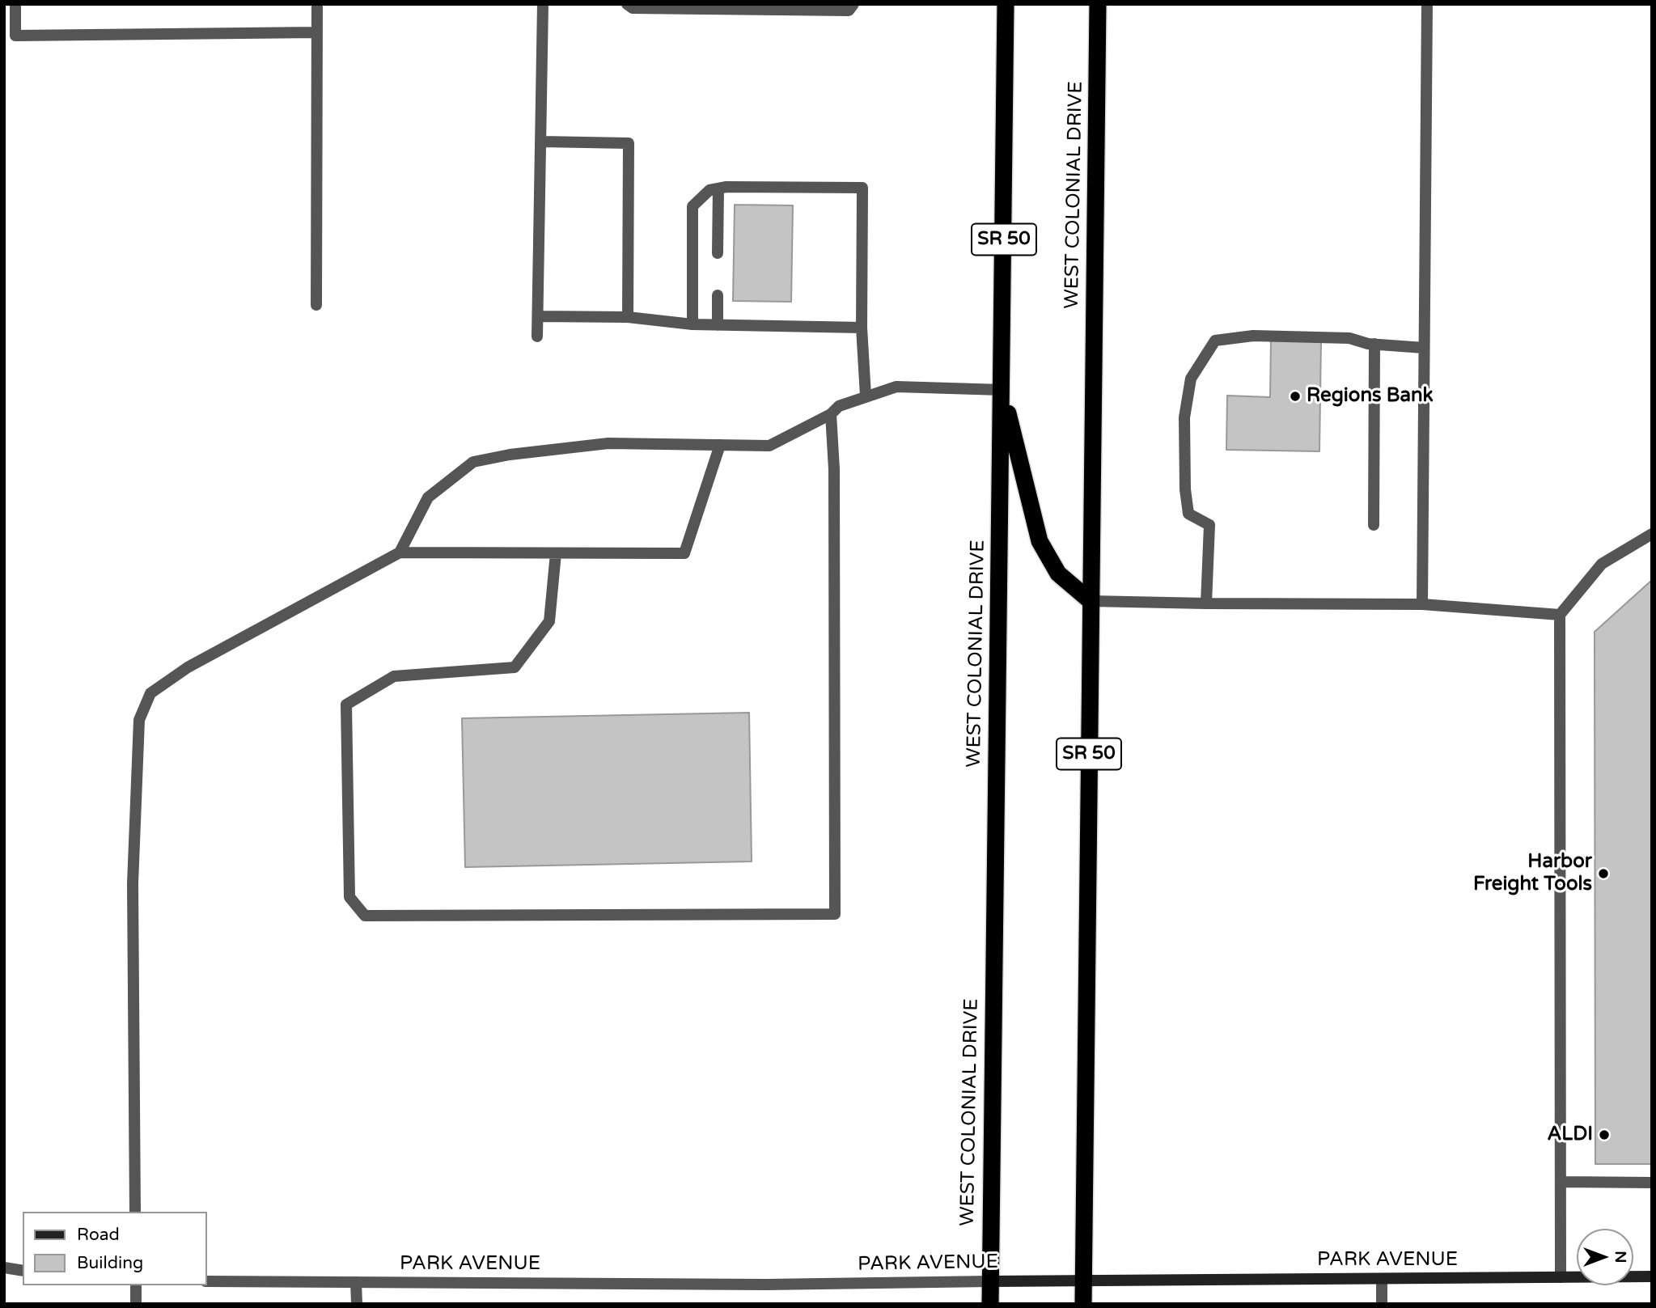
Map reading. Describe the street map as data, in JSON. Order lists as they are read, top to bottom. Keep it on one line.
{"streets":{"highway":["WEST COLONIAL DRIVE","SR 50"],"street":["PARK AVENUE"]},"crossings":[["WEST COLONIAL DRIVE","PARK AVENUE"]],"places":["Regions Bank","Harbor Freight Tools","ALDI"],"legend":["Road","Building"],"north":"right"}
